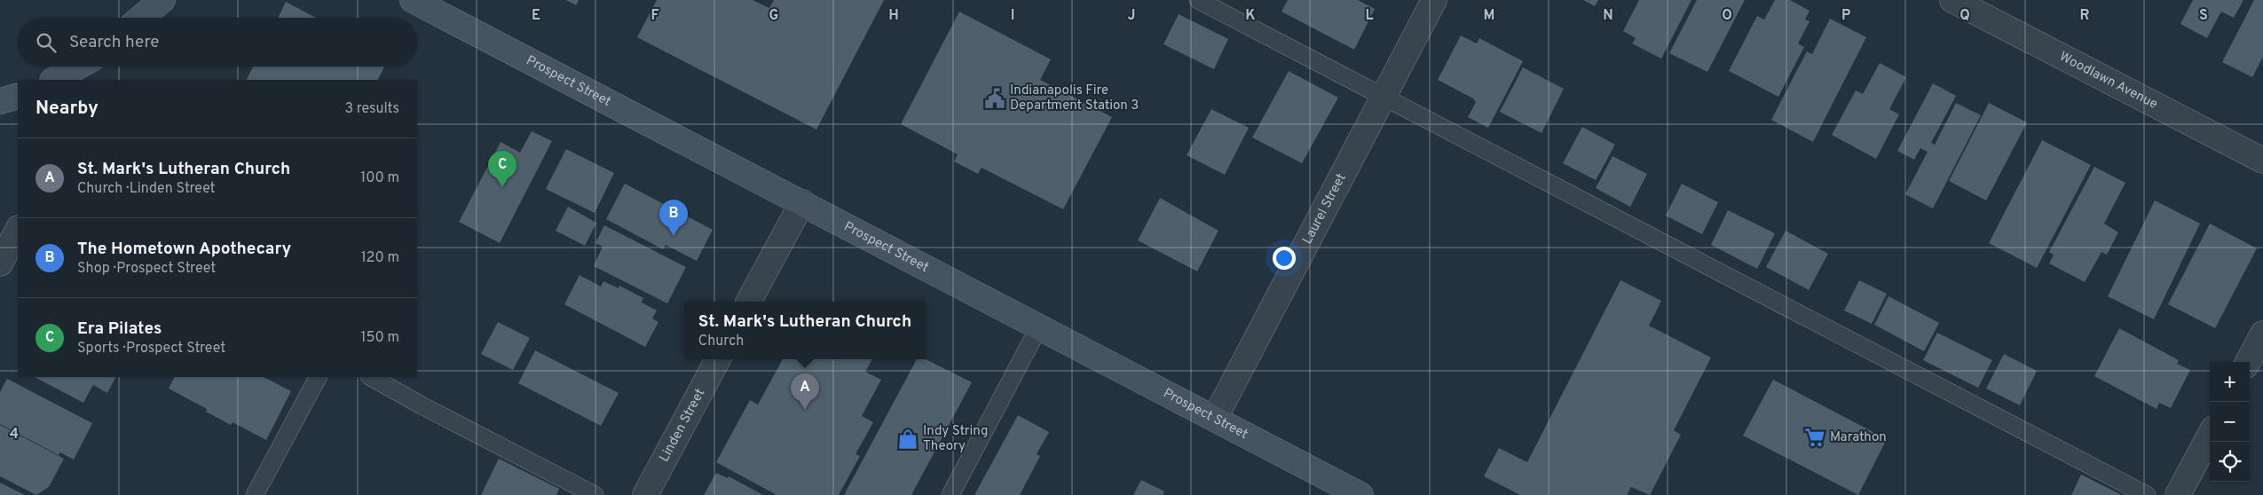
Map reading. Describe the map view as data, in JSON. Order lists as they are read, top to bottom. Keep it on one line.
{"streets":{"main road":["Prospect Street"],"street":["Woodlawn Avenue","Laurel Street","Linden Street"]},"crossings":[["Prospect Street","Laurel Street"]],"places":{"public building":["Indianapolis Fire Department Station 3"],"supermarket":["Marathon"],"shop":["Indy String Theory"]},"page":{"search":"Search here","heading":["Nearby","3 results"],"list":[{"mark":"A","name":"St. Mark's Lutheran Church","note":"Church · Linden Street","value":"100 m"},{"mark":"B","name":"The Hometown Apothecary","note":"Shop · Prospect Street","value":"120 m"},{"mark":"C","name":"Era Pilates","note":"Sports · Prospect Street","value":"150 m"}],"pins":["C","B","A"],"popup":["St. Mark's Lutheran Church","Church"],"map_buttons":["+","−"]},"grid":{"columns":["E","F","G","H","I","J","K","L","M","N","O","P","Q","R","S"],"rows":["4"]}}
